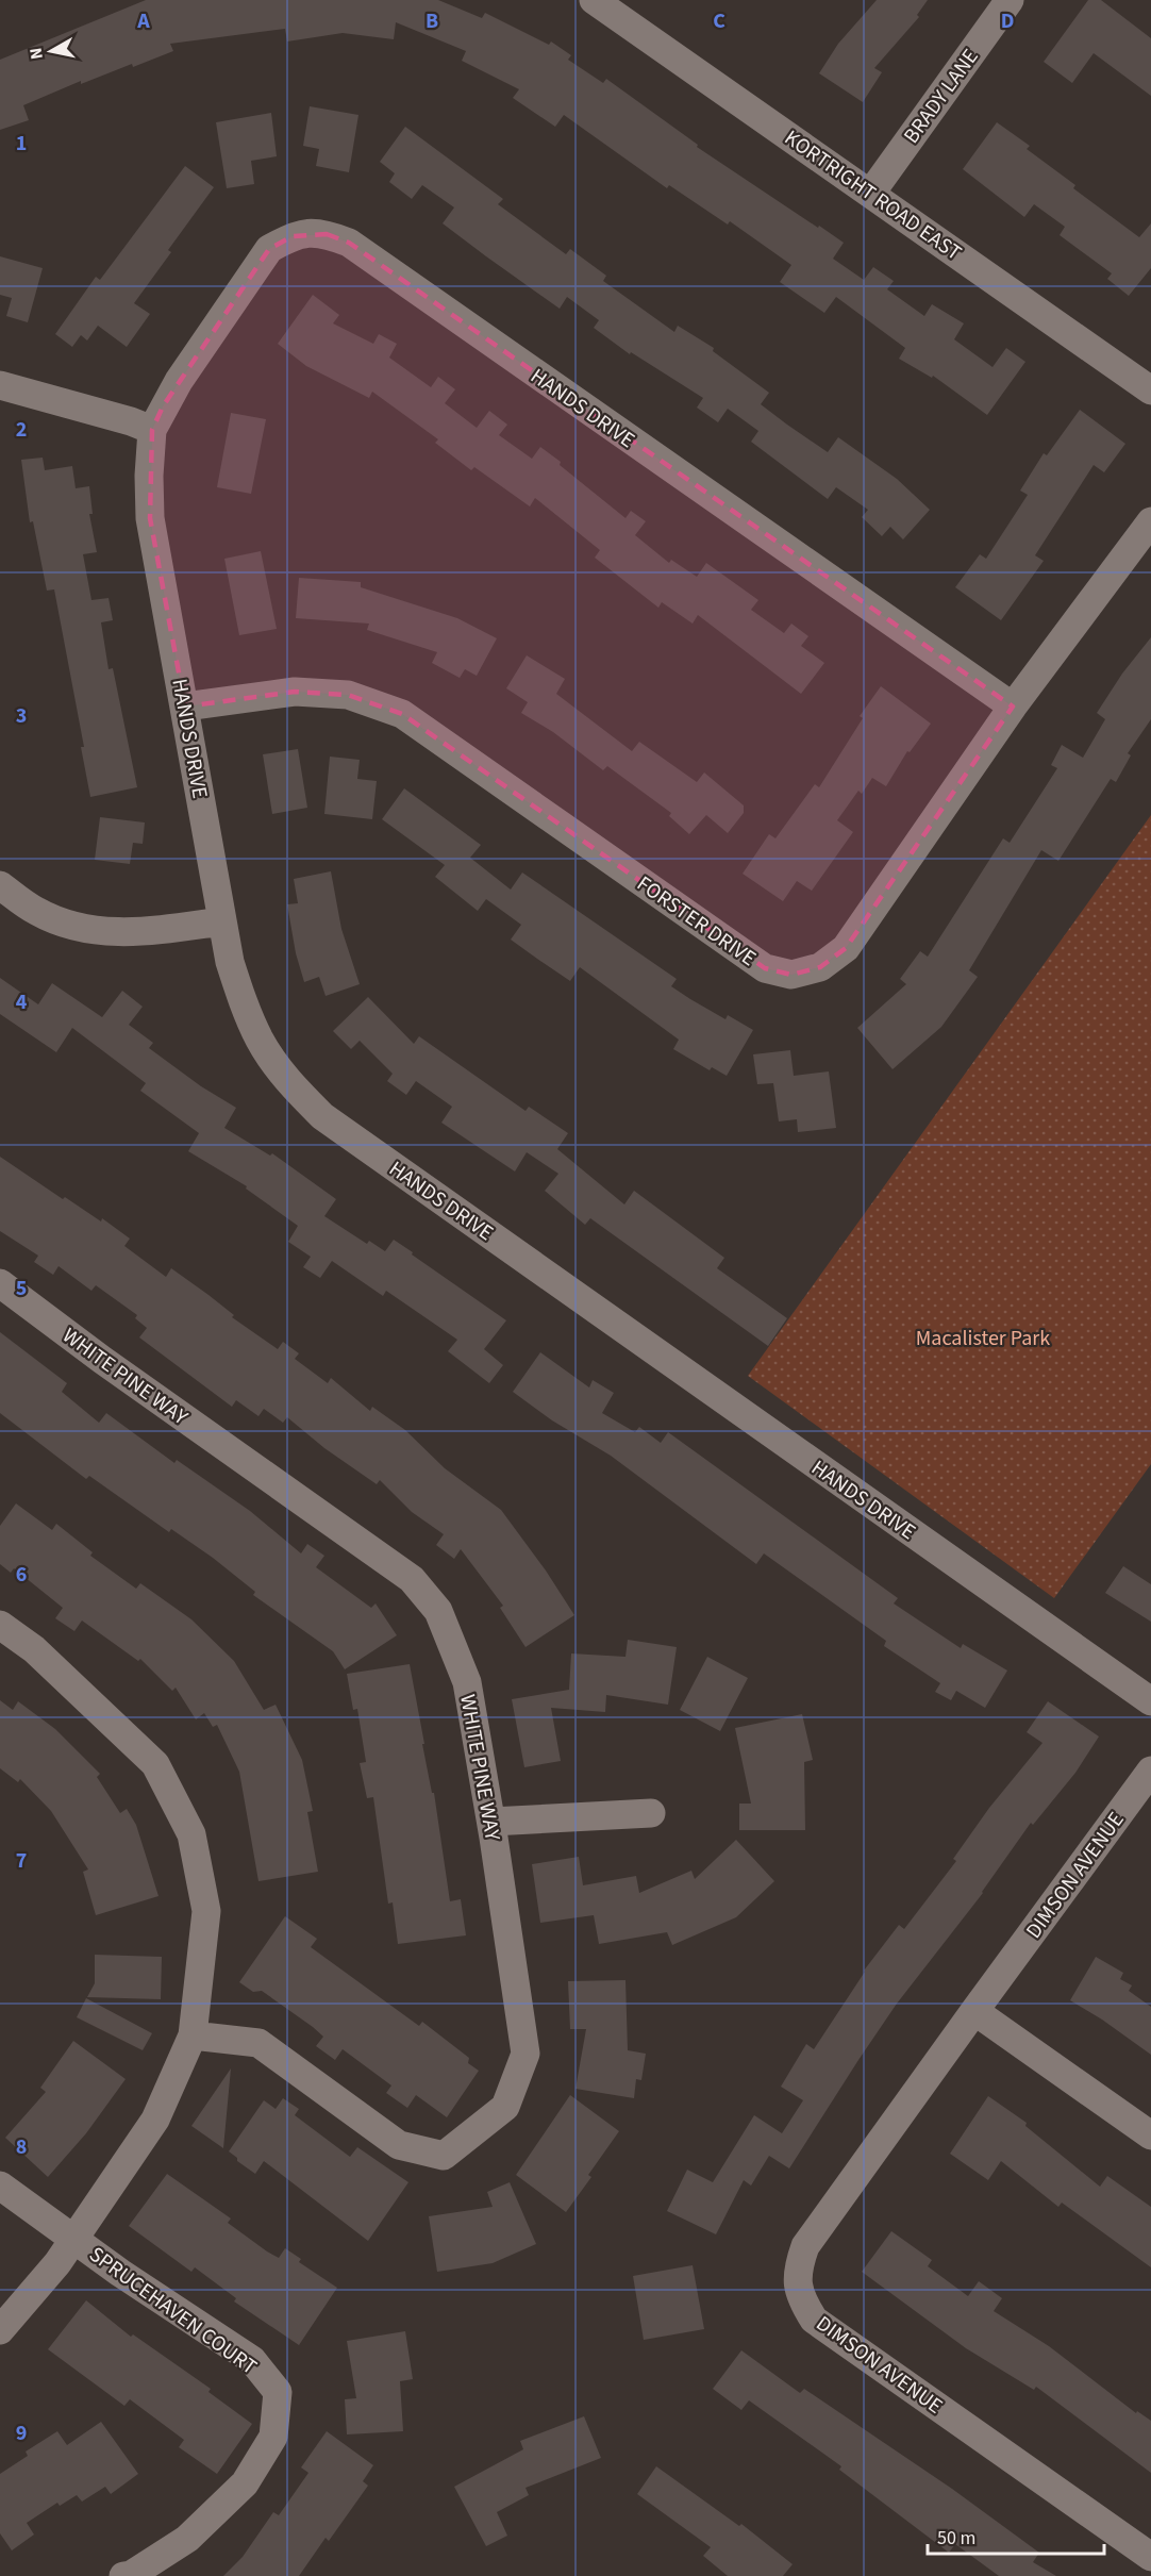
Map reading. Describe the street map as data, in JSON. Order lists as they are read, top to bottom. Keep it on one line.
{"streets":{"street":["BRADY LANE","KORTRIGHT ROAD EAST","HANDS DRIVE","FORSTER DRIVE","WHITE PINE WAY","DIMSON AVENUE","SPRUCEHAVEN COURT"]},"crossings":[["BRADY LANE","KORTRIGHT ROAD EAST"],["HANDS DRIVE","FORSTER DRIVE"]],"parks":["Macalister Park"],"scale_bar":"50 m","north":"left","grid":{"columns":["A","B","C","D"],"rows":["1","2","3","4","5","6","7","8","9"]}}
